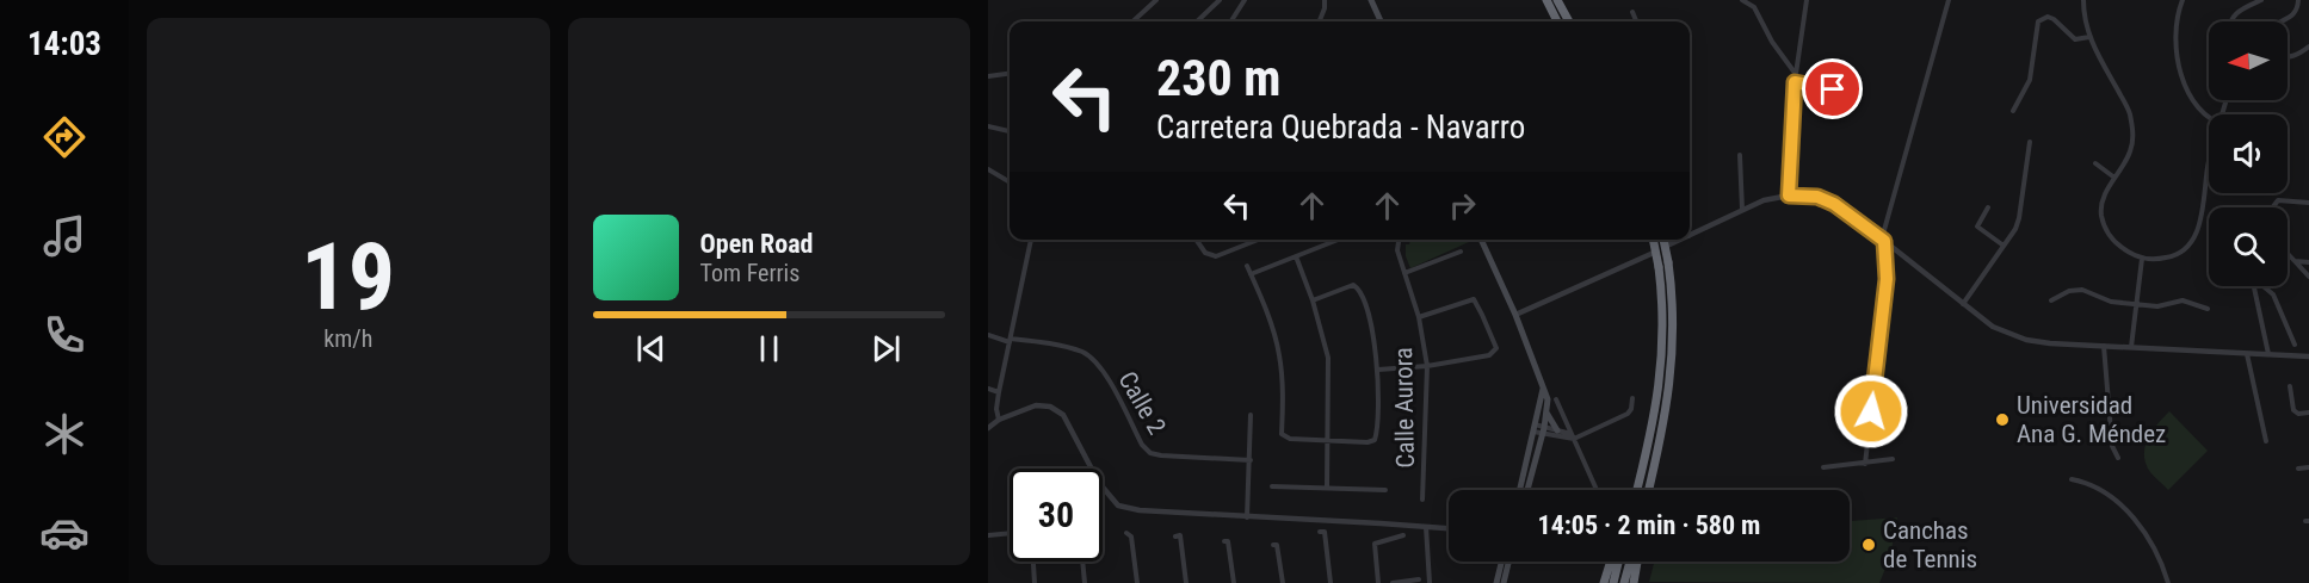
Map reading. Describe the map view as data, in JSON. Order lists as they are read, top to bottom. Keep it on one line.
{"streets":{"street":["Calle 2","Calle Aurora"]},"places":["Universidad Ana G. Méndez","Canchas de Tennis"],"north":"left","page":{"tabs":"14:03","tile":["19","km/h"],"turn":["230 m","Carretera Quebrada - Navarro"],"song":["Open Road","Tom Ferris"],"limit":"30","trip":"14:05 · 2 min · 580 m"}}
